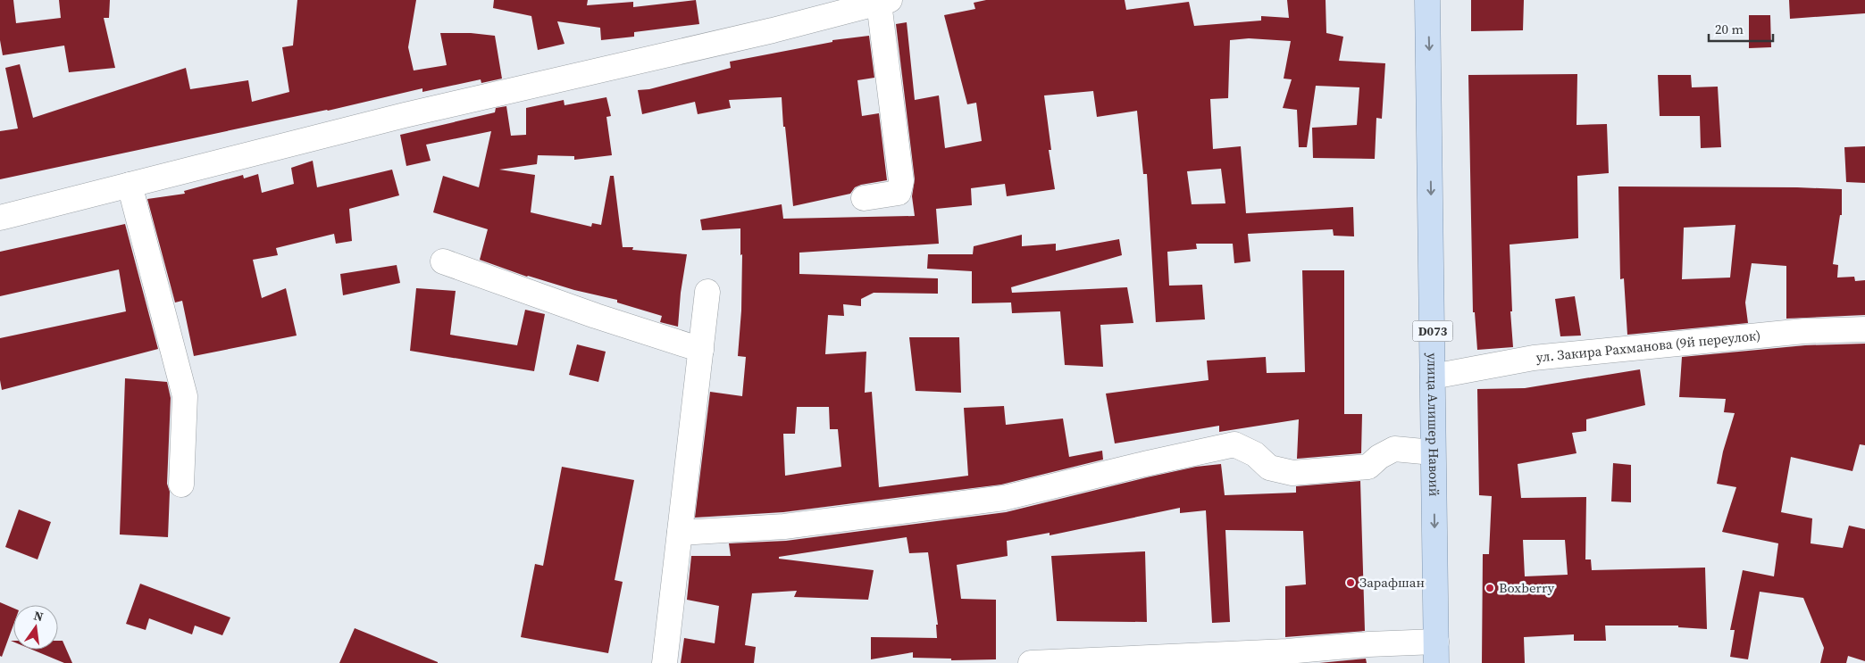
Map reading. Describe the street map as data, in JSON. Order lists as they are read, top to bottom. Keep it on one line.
{"streets":{"main road":["D073","улица Алишер Навоий"],"street":["ул. Закира Рахманова (9й переулок)"]},"crossings":[["ул. Закира Рахманова (9й переулок)","улица Алишер Навоий"]],"one_way":["улица Алишер Навоий"],"places":["Зарафшан","Boxberry"],"scale_bar":"20 m","north":"top"}
